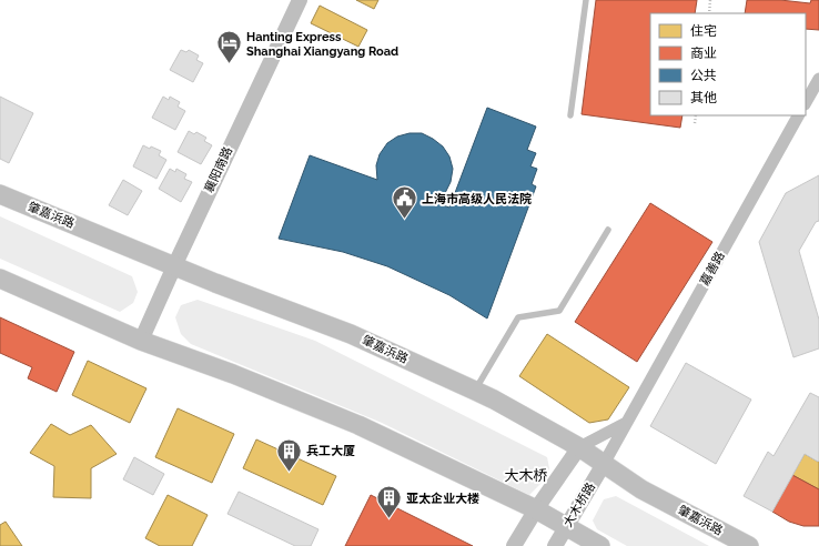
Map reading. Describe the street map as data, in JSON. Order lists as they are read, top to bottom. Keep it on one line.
{"streets":{"main road":["肇嘉浜路"],"street":["襄阳南路","嘉善路","大木桥路"]},"crossings":[["襄阳南路","肇嘉浜路"],["肇嘉浜路","嘉善路"],["肇嘉浜路","大木桥路"],["嘉善路","大木桥路"]],"districts":["大木桥"],"places":{"hotel":["Hanting Express Shanghai Xiangyang Road"],"public building":["上海市高级人民法院"],"building":["兵工大厦","亚太企业大楼"]},"legend":["住宅","商业","公共","其他"]}
